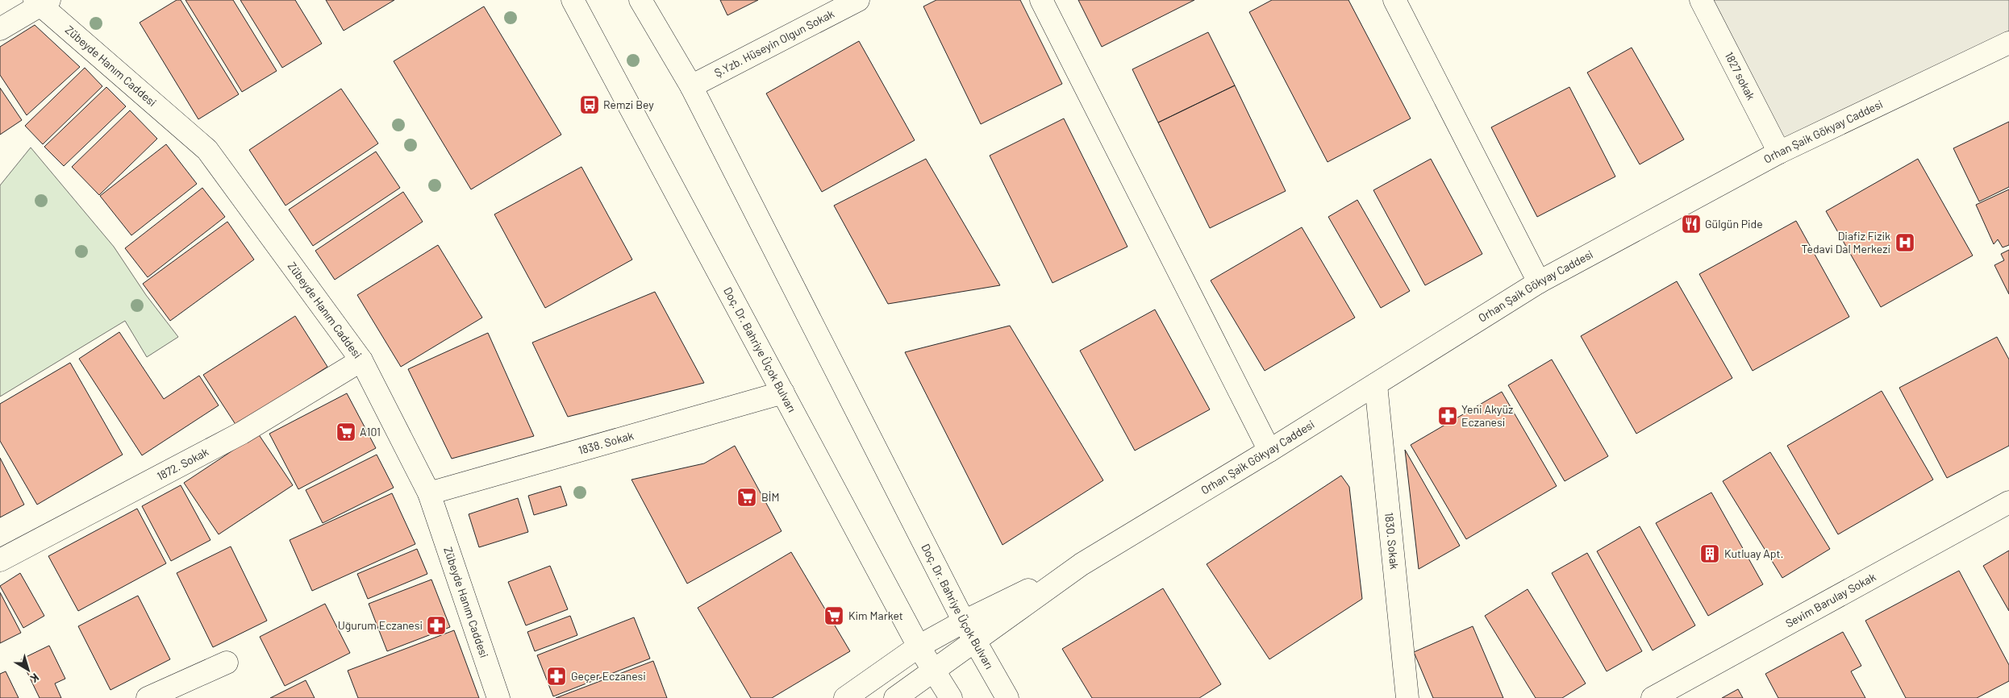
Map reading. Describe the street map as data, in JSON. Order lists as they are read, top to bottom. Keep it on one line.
{"streets":{"street":["Ş.Yzb. Hüseyin Olgun Sokak","Zübeyde Hanım Caddesi","1827 sokak","Orhan Şaik Gökyay Caddesi","Doç. Dr. Bahriye Üçok Bulvarı","1838. Sokak","1872. Sokak","1830. Sokak","Sevim Barulay Sokak"]},"crossings":[["Ş.Yzb. Hüseyin Olgun Sokak","Doç. Dr. Bahriye Üçok Bulvarı"],["Zübeyde Hanım Caddesi","1838. Sokak"],["Zübeyde Hanım Caddesi","1872. Sokak"],["1827 sokak","Orhan Şaik Gökyay Caddesi"],["Orhan Şaik Gökyay Caddesi","Doç. Dr. Bahriye Üçok Bulvarı"],["Orhan Şaik Gökyay Caddesi","1830. Sokak"],["Doç. Dr. Bahriye Üçok Bulvarı","1838. Sokak"]],"places":{"bus stop":["Remzi Bey"],"restaurant":["Gülgün Pide"],"hospital":["Diafiz Fizik Tedavi Dal Merkezi"],"pharmacy":["Yeni Akyüz Eczanesi","Uğurum Eczanesi","Geçer Eczanesi"],"supermarket":["A101","BİM","Kim Market"],"building":["Kutluay Apt."]},"north":"bottom right"}
